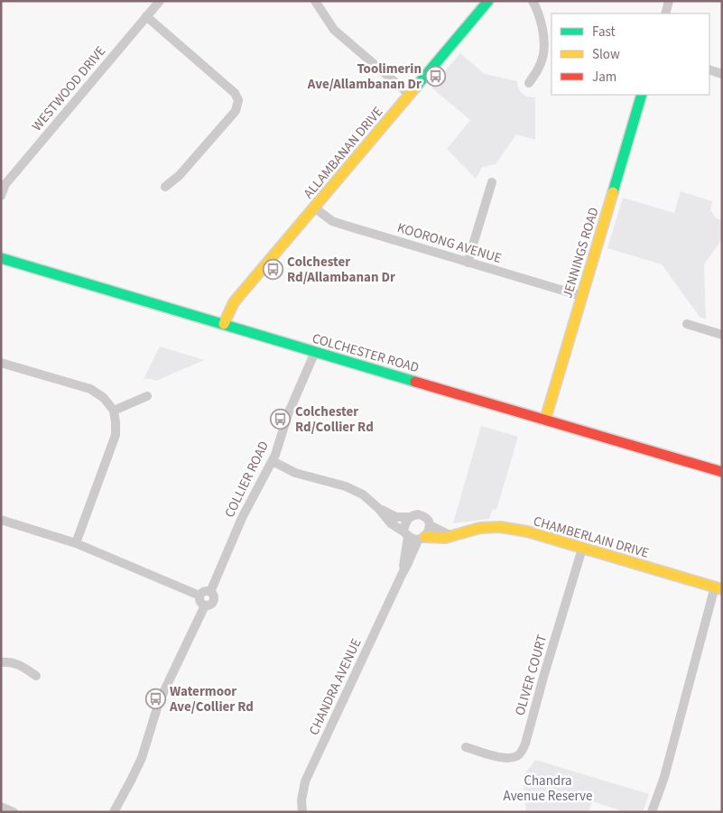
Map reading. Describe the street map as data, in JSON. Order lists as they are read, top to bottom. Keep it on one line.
{"streets":{"street":["WESTWOOD DRIVE","ALLAMBANAN DRIVE","KOORONG AVENUE","JENNINGS ROAD","COLCHESTER ROAD","COLLIER ROAD","CHAMBERLAIN DRIVE","OLIVER COURT","CHANDRA AVENUE"]},"crossings":[["ALLAMBANAN DRIVE","KOORONG AVENUE"],["ALLAMBANAN DRIVE","COLCHESTER ROAD"],["KOORONG AVENUE","JENNINGS ROAD"],["JENNINGS ROAD","COLCHESTER ROAD"],["COLCHESTER ROAD","COLLIER ROAD"],["CHAMBERLAIN DRIVE","OLIVER COURT"],["CHAMBERLAIN DRIVE","CHANDRA AVENUE"]],"parks":["Chandra Avenue Reserve"],"places":{"bus stop":["Toolimerin Ave/Allambanan Dr","Colchester Rd/Allambanan Dr","Colchester Rd/Collier Rd","Watermoor Ave/Collier Rd"]},"legend":["Fast","Slow","Jam"]}
